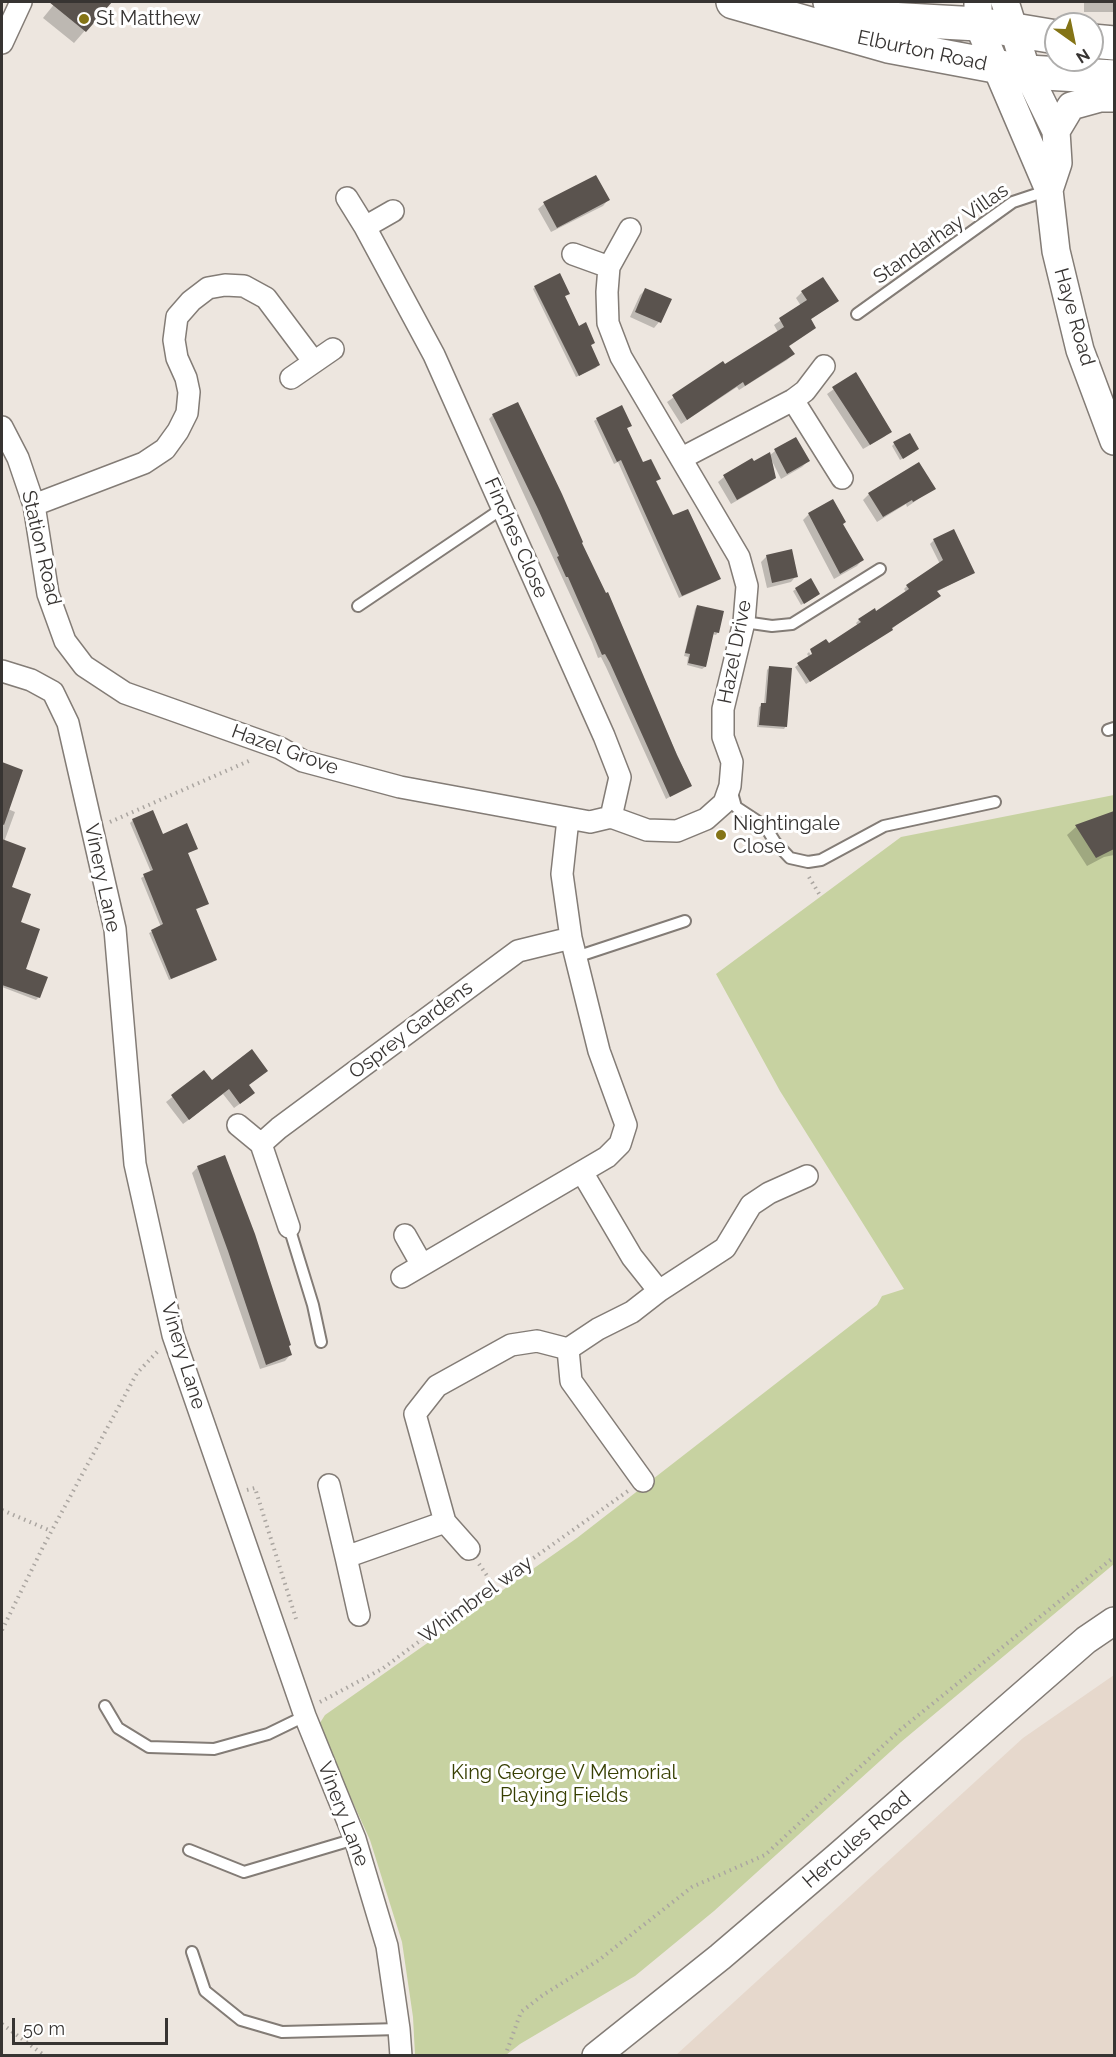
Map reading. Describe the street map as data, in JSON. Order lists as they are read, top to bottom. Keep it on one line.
{"streets":{"main road":["Elburton Road"],"street":["Haye Road","Finches Close","Station Road","Hazel Drive","Hazel Grove","Vinery Lane","Osprey Gardens","Hercules Road"],"lane":["Standarhay Villas"],"path":["Whimbrel way"]},"crossings":[["Elburton Road","Haye Road"],["Standarhay Villas","Haye Road"],["Station Road","Hazel Grove"],["Vinery Lane","Whimbrel way"]],"parks":["King George V Memorial Playing Fields"],"places":["St Matthew","Nightingale Close"],"scale_bar":"50 m","north":"bottom right"}
